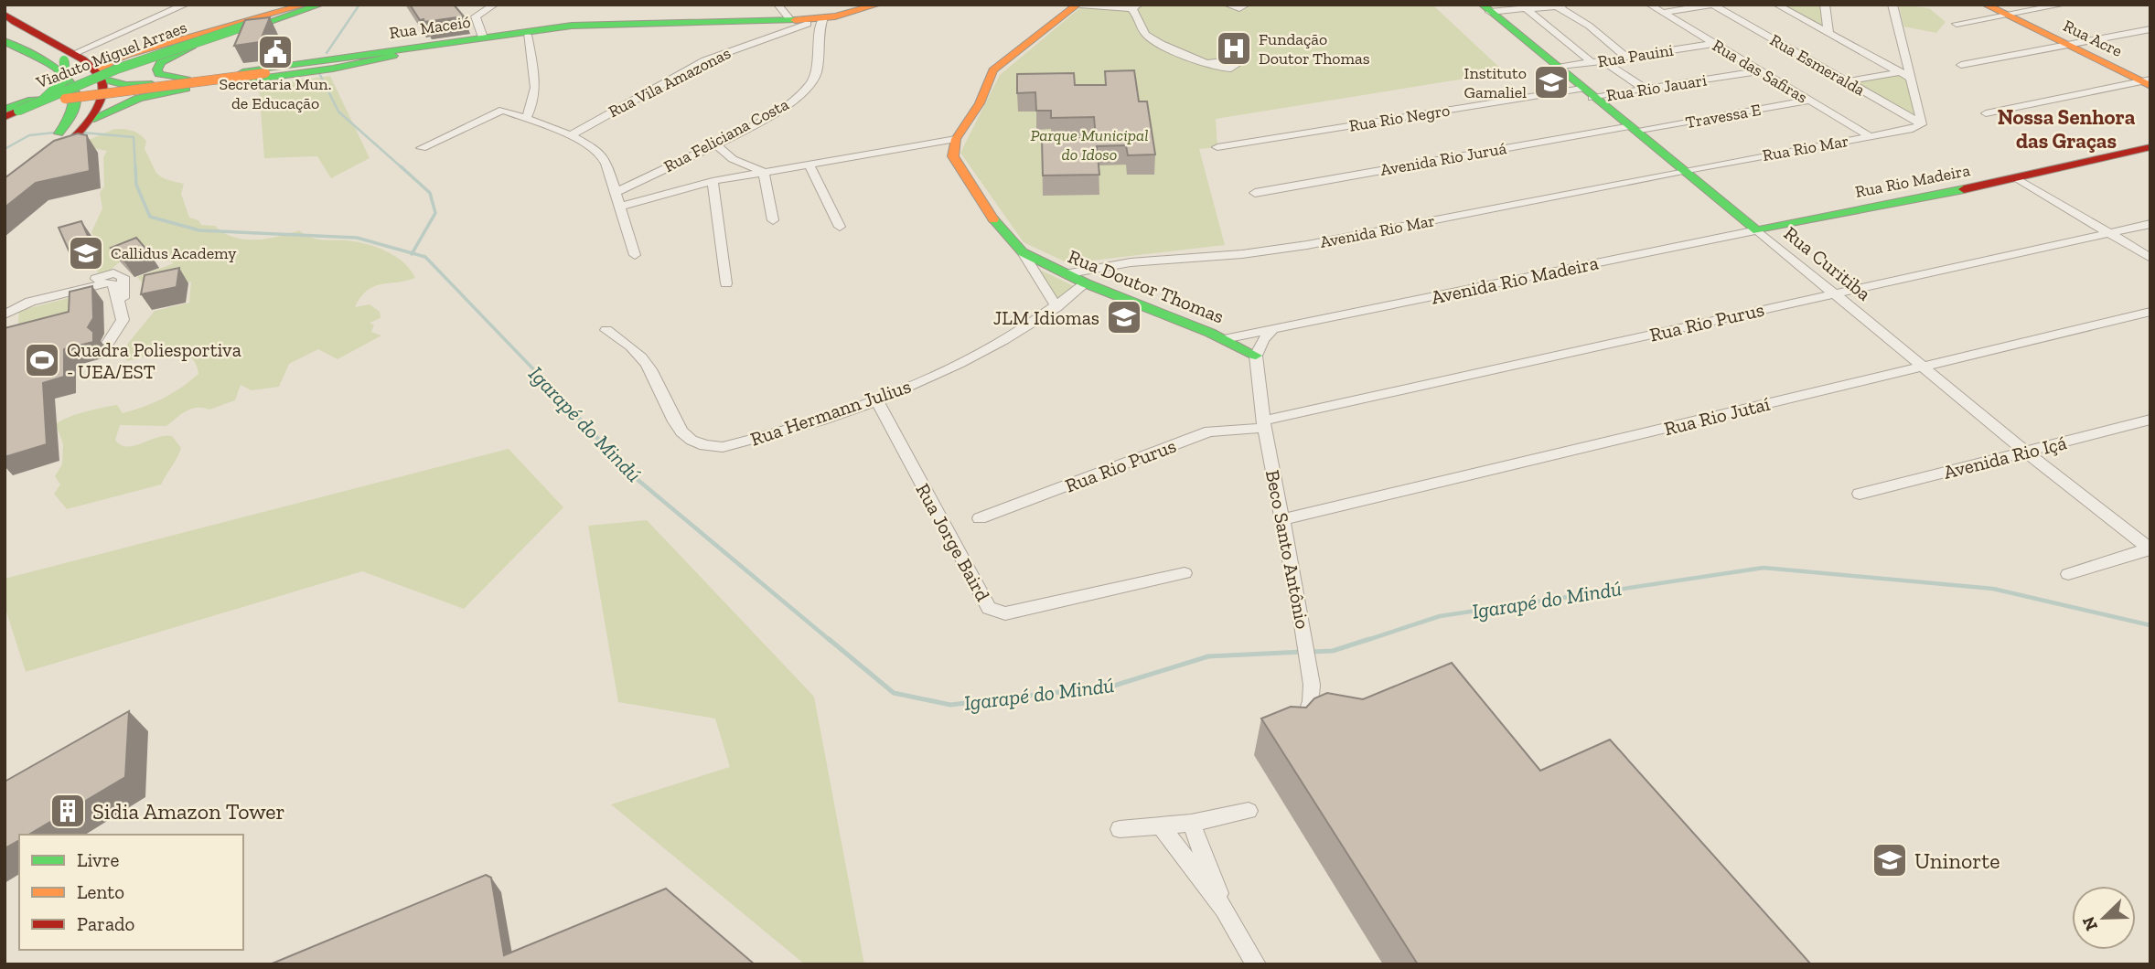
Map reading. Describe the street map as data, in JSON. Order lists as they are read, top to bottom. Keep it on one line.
{"streets":{"main road":["Rua Maceió","Rua Acre","Viaduto Miguel Arraes","Rua Rio Madeira","Rua Curitiba","Rua Doutor Thomas"],"street":["Rua Pauini","Rua Esmeralda","Rua das Safiras","Rua Vila Amazonas","Rua Rio Jauari","Travessa E","Rua Rio Negro","Rua Feliciana Costa","Rua Rio Mar","Avenida Rio Juruá","Avenida Rio Mar","Avenida Rio Madeira","Rua Rio Purus","Rua Hermann Julius","Rua Rio Jutaí","Avenida Rio Içá","Rua Jorge Baird","Beco Santo Antônio"]},"crossings":[["Rua Maceió","Viaduto Miguel Arraes"],["Rua Maceió","Rua Vila Amazonas"],["Rua Maceió","Rua Feliciana Costa"],["Rua Pauini","Rua das Safiras"],["Rua Pauini","Rua Curitiba"],["Rua Esmeralda","Rua Rio Mar"],["Rua das Safiras","Rua Rio Jauari"],["Rua das Safiras","Travessa E"],["Rua das Safiras","Rua Rio Mar"],["Rua Vila Amazonas","Rua Feliciana Costa"],["Rua Rio Jauari","Rua Rio Negro"],["Rua Rio Jauari","Rua Curitiba"],["Travessa E","Avenida Rio Juruá"],["Travessa E","Rua Curitiba"],["Rua Rio Negro","Rua Curitiba"],["Rua Rio Mar","Avenida Rio Mar"],["Rua Rio Mar","Rua Curitiba"],["Avenida Rio Juruá","Rua Curitiba"],["Rua Rio Madeira","Rua Curitiba"],["Rua Rio Madeira","Avenida Rio Madeira"],["Avenida Rio Mar","Rua Curitiba"],["Avenida Rio Mar","Rua Doutor Thomas"],["Rua Curitiba","Avenida Rio Madeira"],["Rua Curitiba","Rua Rio Purus"],["Rua Curitiba","Rua Rio Jutaí"],["Rua Curitiba","Avenida Rio Içá"],["Avenida Rio Madeira","Rua Doutor Thomas"],["Rua Doutor Thomas","Rua Hermann Julius"],["Rua Doutor Thomas","Beco Santo Antônio"],["Rua Rio Purus","Beco Santo Antônio"],["Rua Hermann Julius","Rua Jorge Baird"],["Rua Rio Jutaí","Beco Santo Antônio"]],"districts":["Nossa Senhora das Graças"],"water":["Igarapé do Mindú"],"parks":["Parque Municipal do Idoso"],"places":{"hospital":["Fundação Doutor Thomas"],"public building":["Secretaria Mun. de Educação"],"school or university":["Instituto Gamaliel","Callidus Academy","JLM Idiomas","Uninorte"],"sports":["Quadra Poliesportiva - UEA/EST"],"building":["Sidia Amazon Tower"]},"legend":["Livre","Lento","Parado"],"north":"bottom left"}
